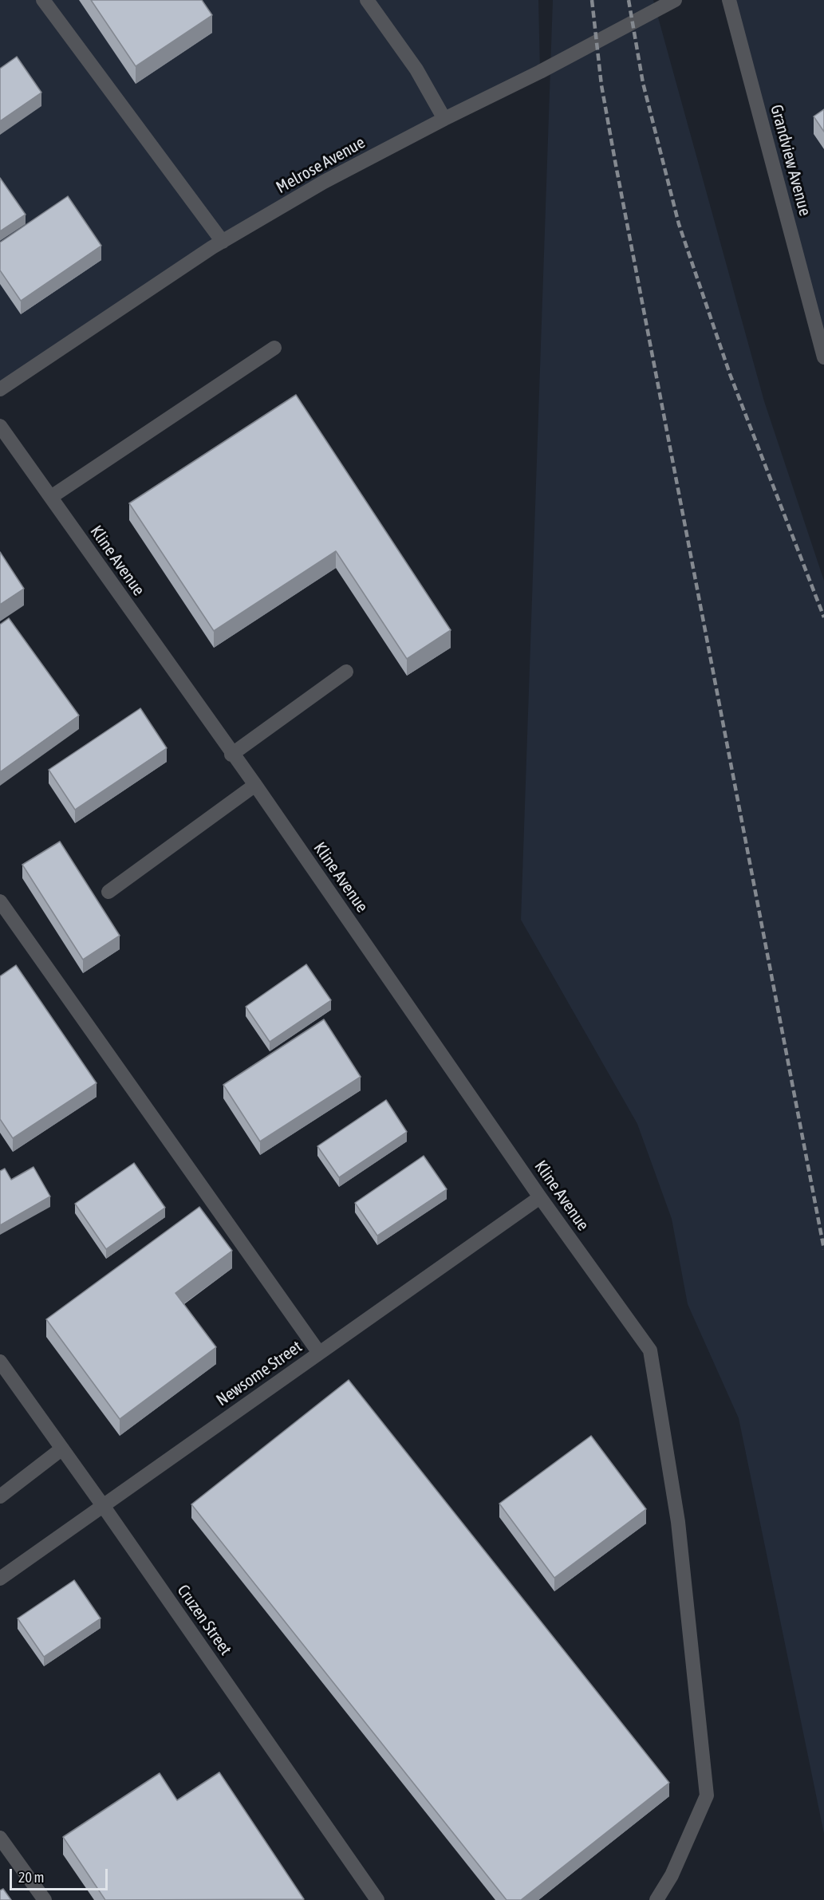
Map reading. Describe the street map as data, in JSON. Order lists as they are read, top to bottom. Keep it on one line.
{"streets":{"street":["Grandview Avenue","Melrose Avenue","Kline Avenue","Newsome Street","Cruzen Street"]},"crossings":[["Kline Avenue","Newsome Street"],["Newsome Street","Cruzen Street"]],"scale_bar":"20 m"}
